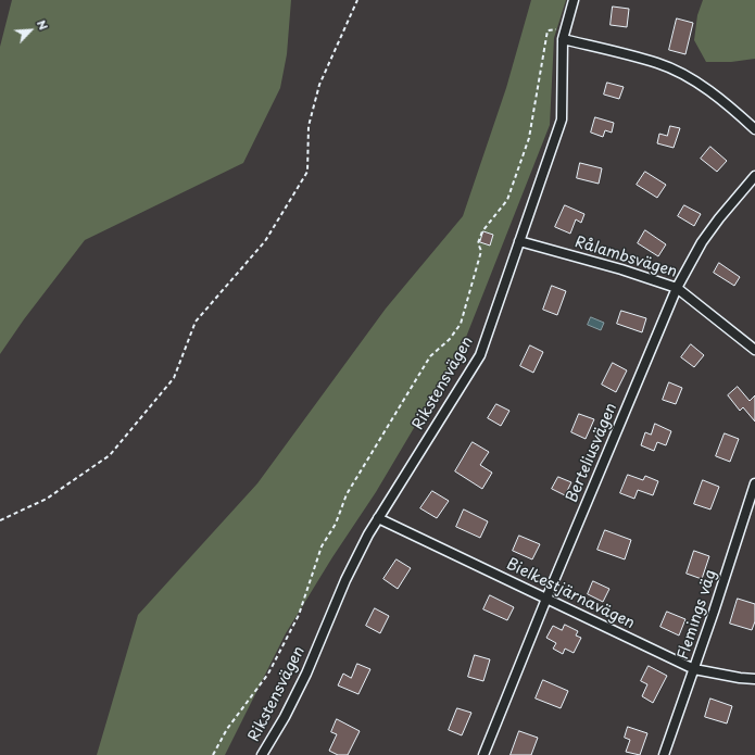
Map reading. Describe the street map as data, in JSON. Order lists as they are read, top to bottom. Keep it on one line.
{"streets":{"street":["Rålambsvägen","Rikstensvägen","Berteliusvägen","Bielkestjärnavägen","Flemings väg"]},"crossings":[["Rålambsvägen","Rikstensvägen"],["Rålambsvägen","Berteliusvägen"],["Rikstensvägen","Bielkestjärnavägen"],["Berteliusvägen","Bielkestjärnavägen"],["Bielkestjärnavägen","Flemings väg"]],"north":"top right"}
